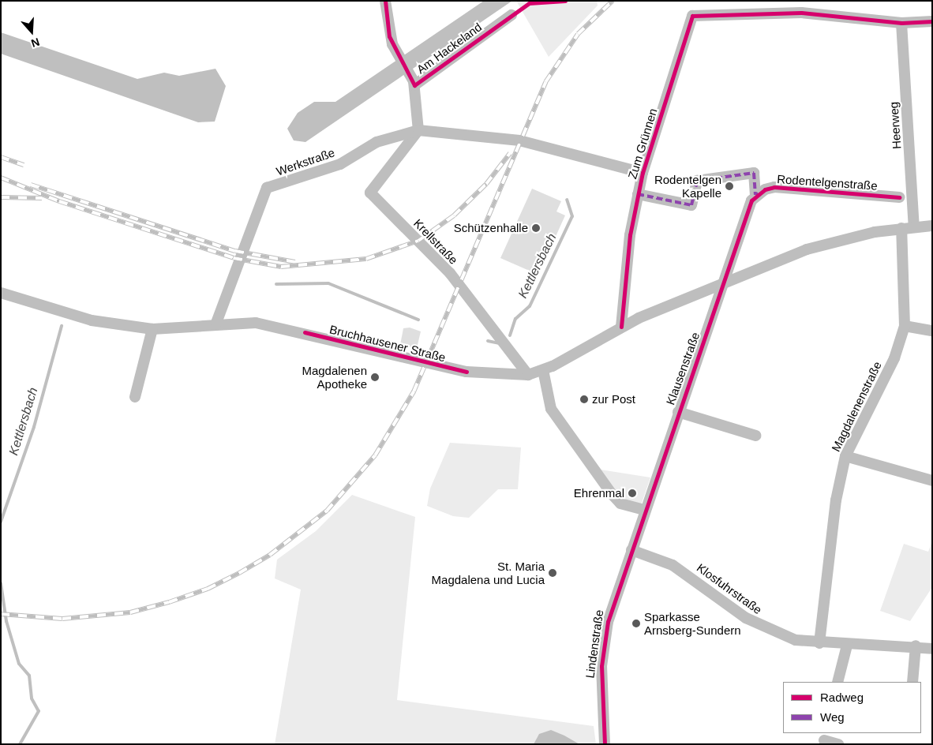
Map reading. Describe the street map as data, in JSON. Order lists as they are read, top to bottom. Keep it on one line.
{"streets":{"street":["Am Hackeland","Heerweg","Zum Grünnen","Werkstraße","Rodentelgenstraße","Krellstraße","Bruchhausener Straße","Klausenstraße","Magdalenenstraße","Klosfuhrstraße","Lindenstraße"]},"crossings":[["Am Hackeland","Werkstraße"],["Am Hackeland","Krellstraße"],["Heerweg","Zum Grünnen"],["Heerweg","Bruchhausener Straße"],["Zum Grünnen","Bruchhausener Straße"],["Werkstraße","Krellstraße"],["Werkstraße","Bruchhausener Straße"],["Rodentelgenstraße","Klausenstraße"],["Krellstraße","Bruchhausener Straße"],["Bruchhausener Straße","Klausenstraße"],["Bruchhausener Straße","Magdalenenstraße"],["Klausenstraße","Klosfuhrstraße"],["Klausenstraße","Lindenstraße"],["Magdalenenstraße","Klosfuhrstraße"],["Klosfuhrstraße","Lindenstraße"]],"water":["Kettlersbach"],"places":["Rodentelgen Kapelle","Schützenhalle","Magdalenen Apotheke","zur Post","Ehrenmal","St. Maria Magdalena und Lucia","Sparkasse Arnsberg-Sundern"],"legend":["Radweg","Weg"],"north":"bottom"}
